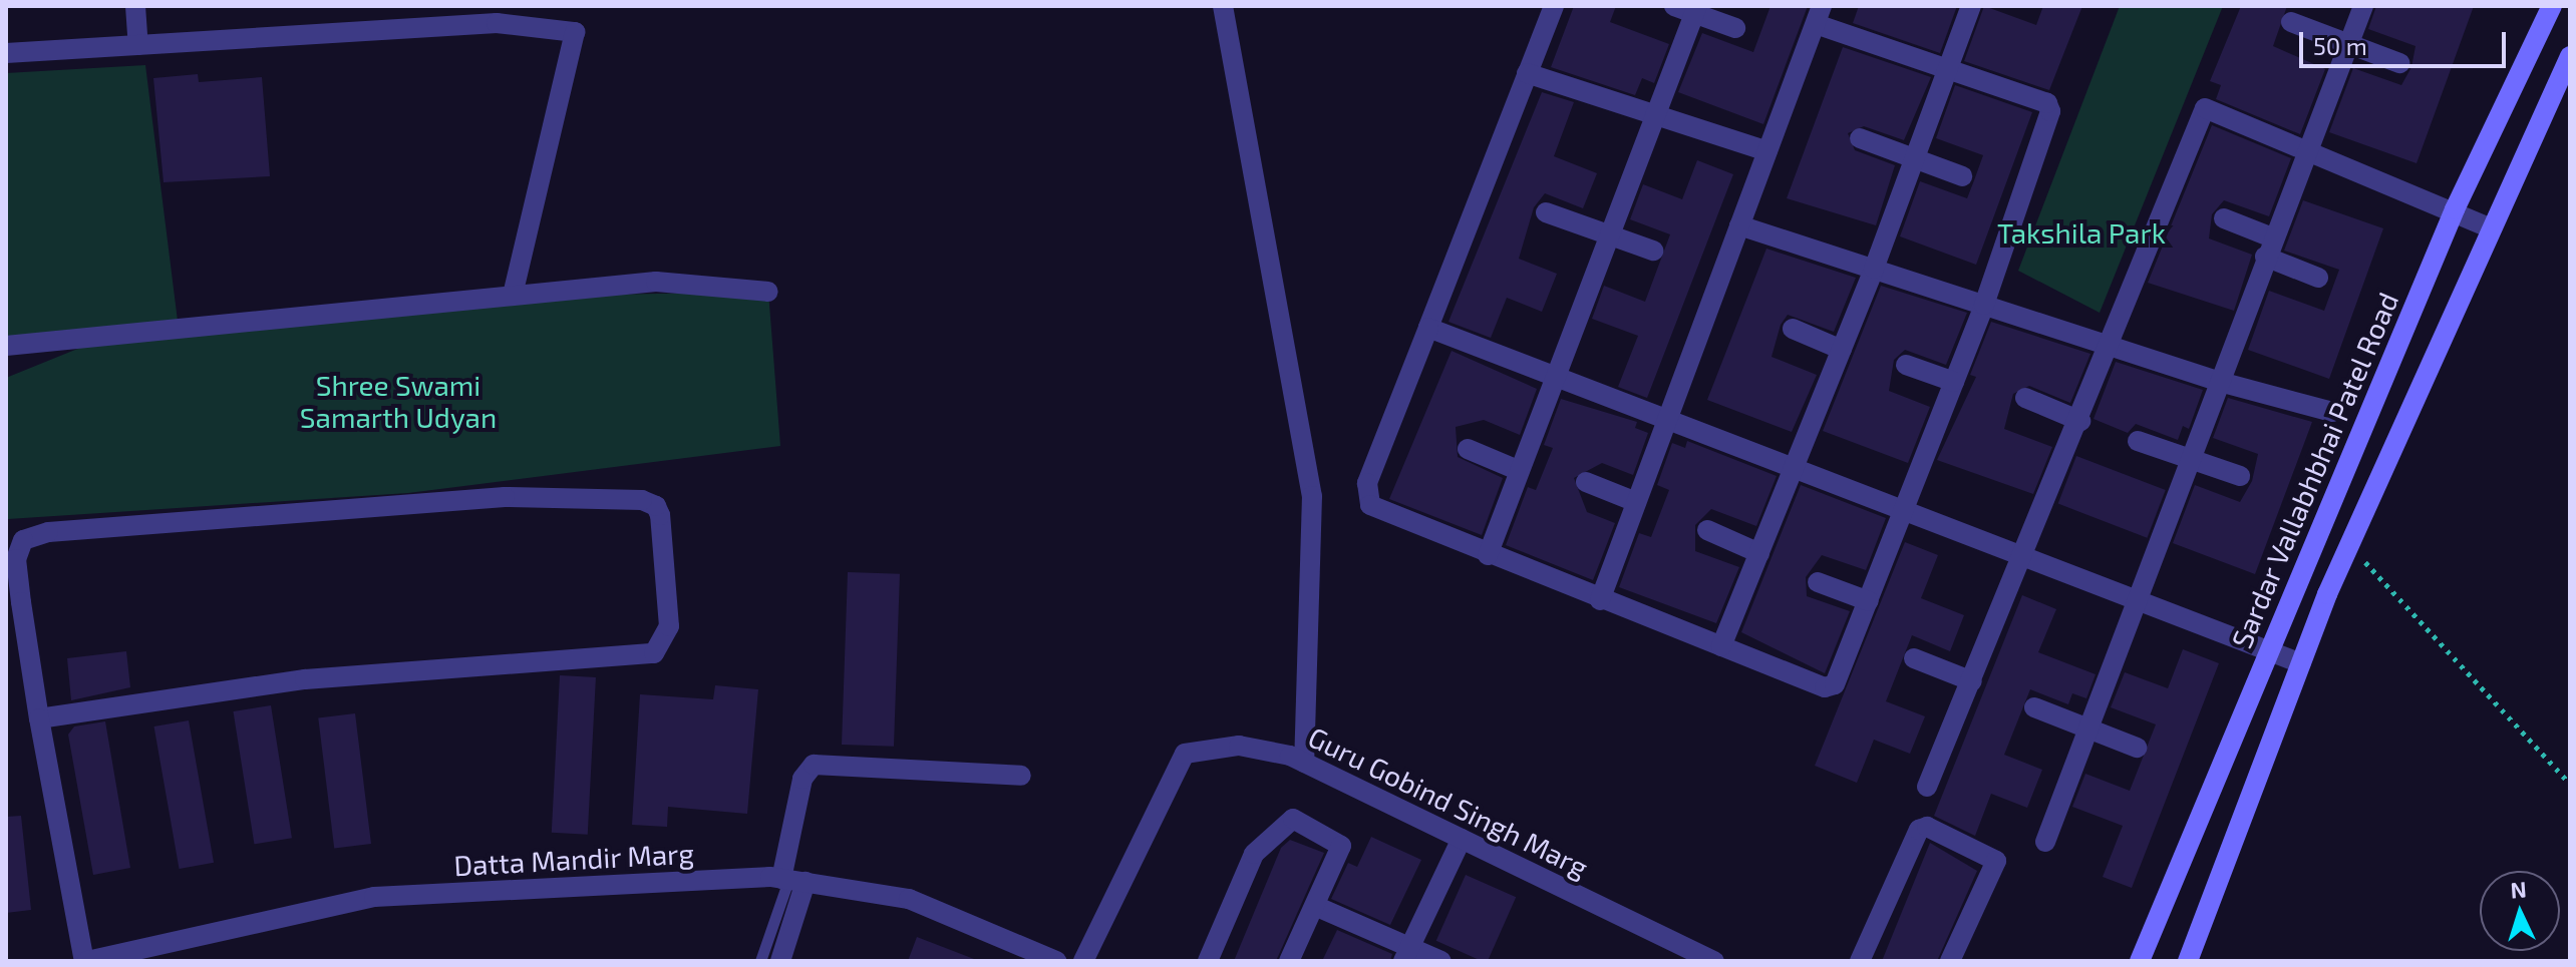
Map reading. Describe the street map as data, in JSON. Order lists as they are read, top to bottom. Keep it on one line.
{"streets":{"main road":["Sardar Vallabhbhai Patel Road"],"street":["Guru Gobind Singh Marg","Datta Mandir Marg"]},"parks":["Takshila Park","Shree Swami Samarth Udyan"],"scale_bar":"50 m","north":"top"}
